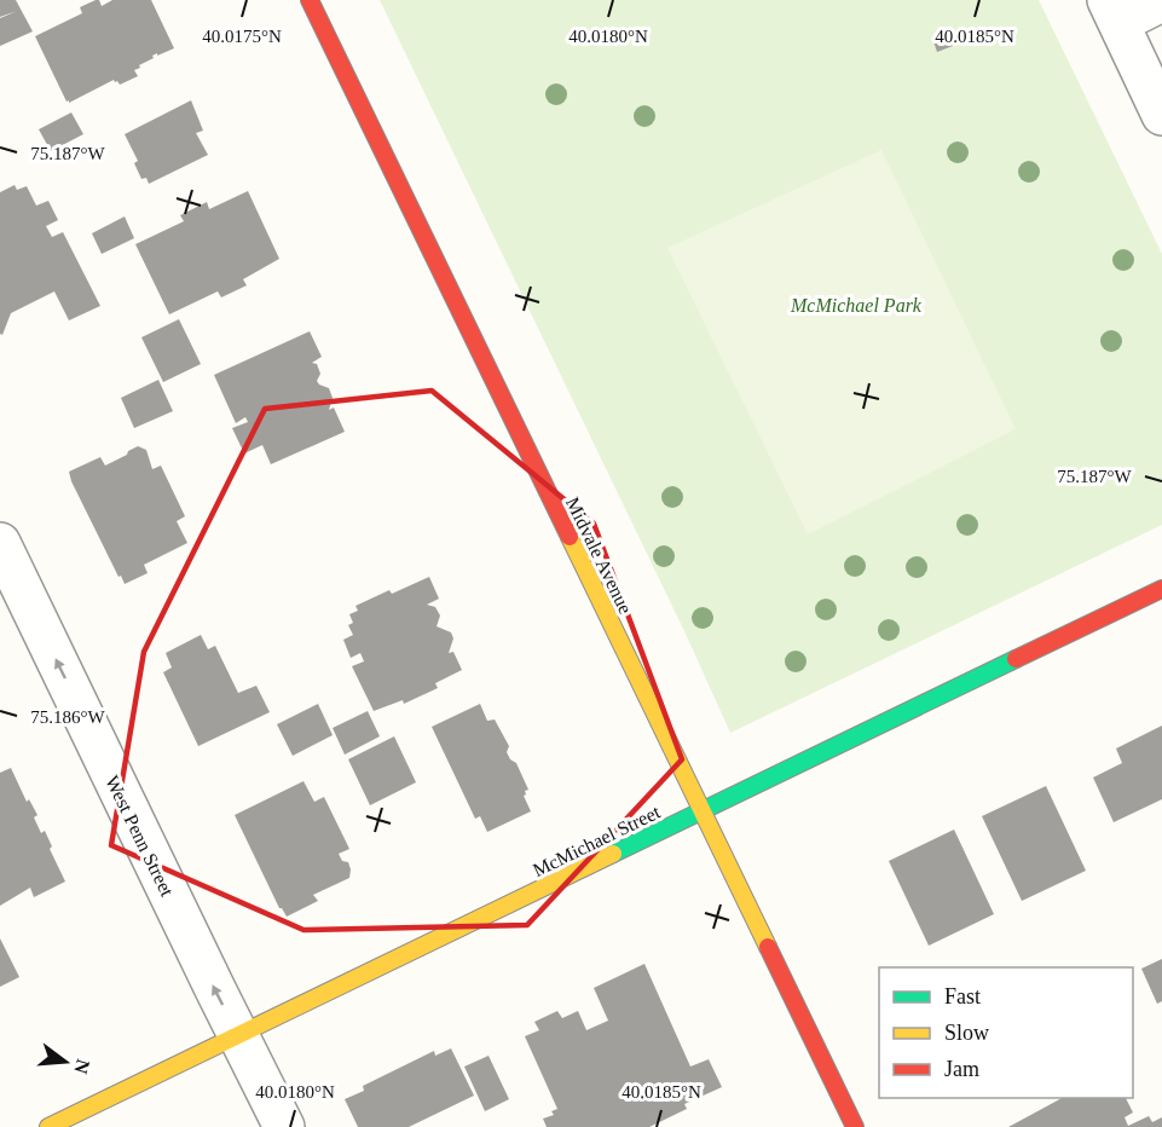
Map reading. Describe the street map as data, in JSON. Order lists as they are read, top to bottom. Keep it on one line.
{"streets":{"street":["Midvale Avenue","West Penn Street","McMichael Street"]},"crossings":[["Midvale Avenue","McMichael Street"],["West Penn Street","McMichael Street"]],"one_way":["West Penn Street"],"parks":["McMichael Park"],"legend":["Fast","Slow","Jam"],"north":"right","coordinates":["40.0175°N","40.0180°N","40.0185°N","75.187°W","75.186°W"]}
